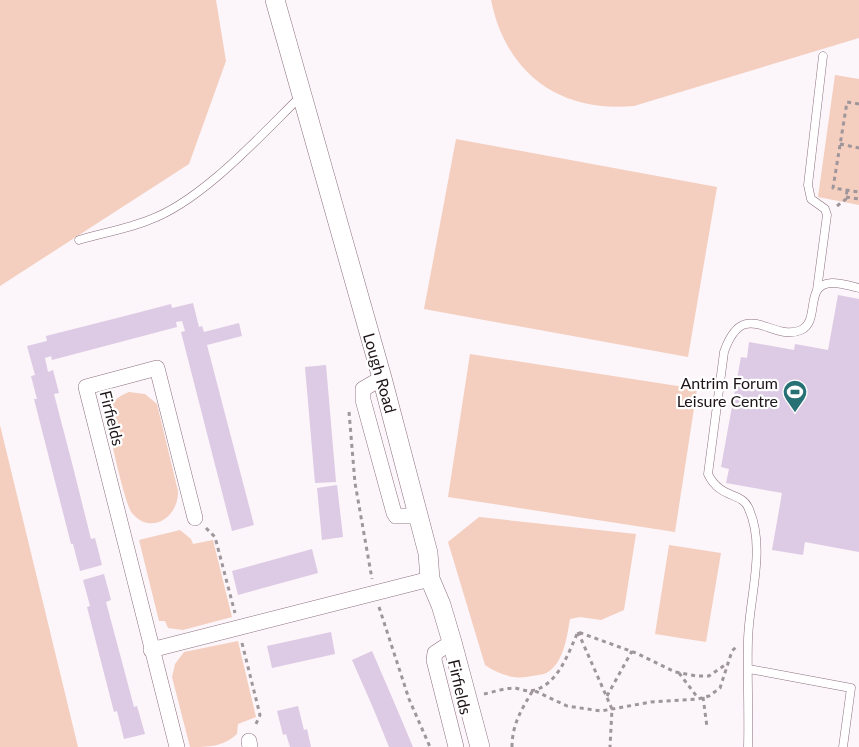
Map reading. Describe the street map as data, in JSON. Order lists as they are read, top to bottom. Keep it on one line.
{"streets":{"street":["Lough Road","Firfields"]},"crossings":[["Lough Road","Firfields"]],"places":{"sports":["Antrim Forum Leisure Centre"]}}
